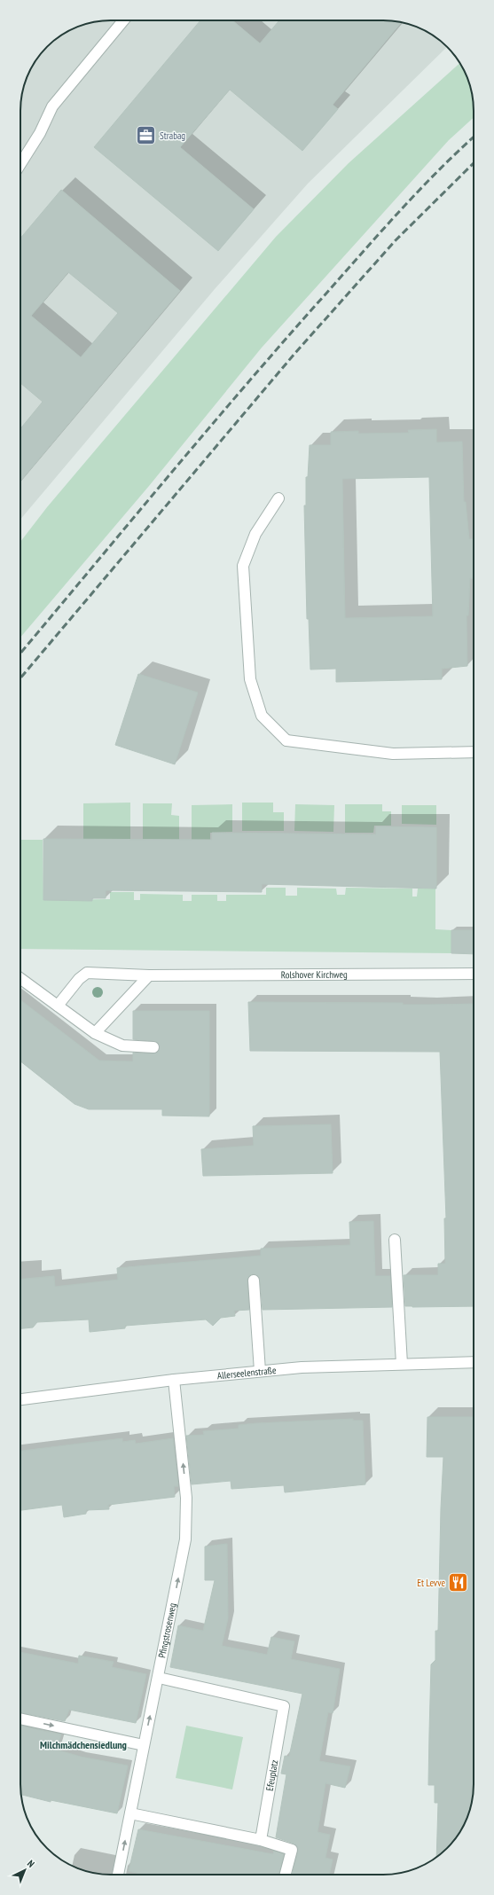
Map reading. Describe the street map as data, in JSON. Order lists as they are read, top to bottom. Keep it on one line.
{"streets":{"street":["Rolshover Kirchweg","Allerseelenstraße","Pfingstrosenweg","Efeuplatz"]},"crossings":[["Allerseelenstraße","Pfingstrosenweg"],["Pfingstrosenweg","Efeuplatz"]],"one_way":["Pfingstrosenweg"],"districts":["Milchmädchensiedlung"],"places":{"office":["Strabag"],"restaurant":["Et Levve"]},"north":"top right"}
